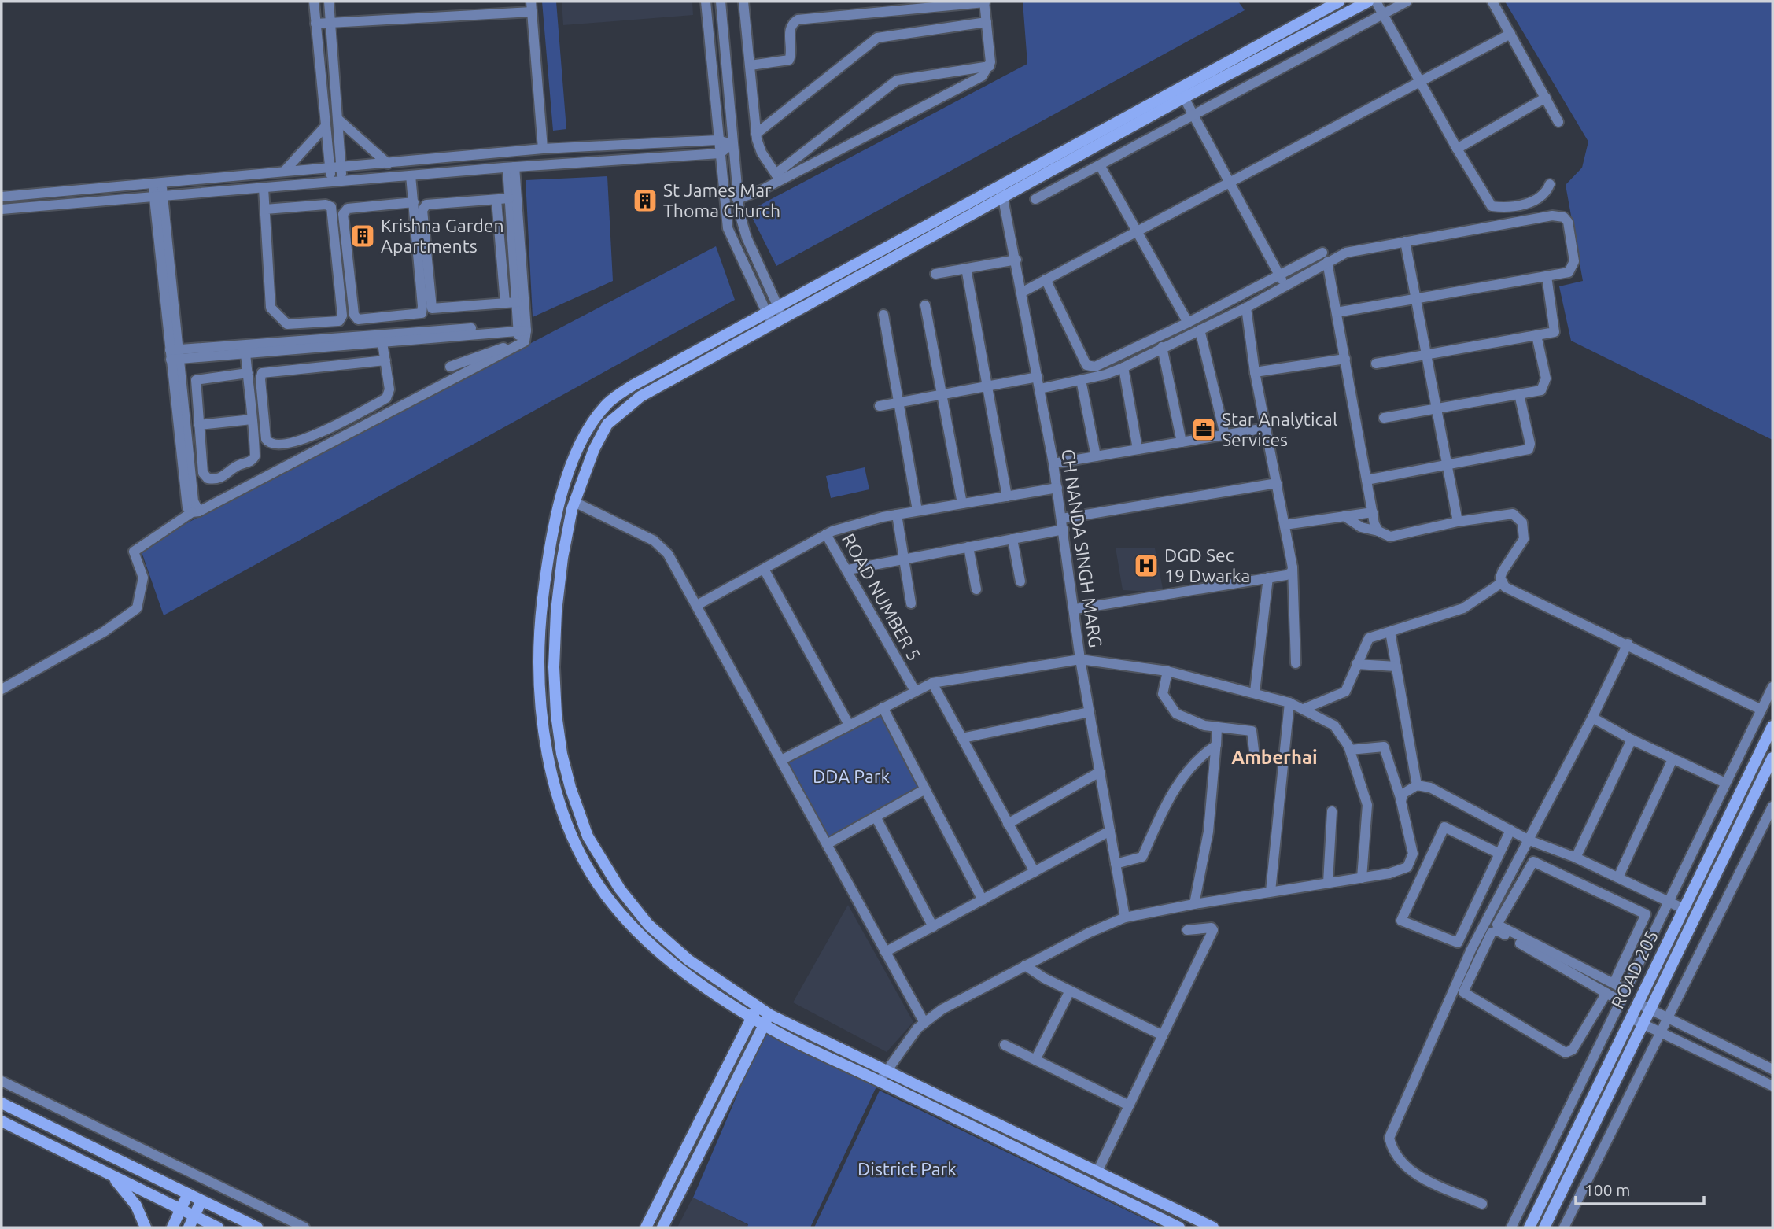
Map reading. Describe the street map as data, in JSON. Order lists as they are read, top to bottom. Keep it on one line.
{"streets":{"street":["CH NANDA SINGH MARG","ROAD NUMBER 5","ROAD 205"]},"districts":["Amberhai"],"parks":["DDA Park","District Park"],"places":{"building":["St James Mar Thoma Church","Krishna Garden Apartments"],"office":["Star Analytical Services"],"hospital":["DGD Sec 19 Dwarka"]},"scale_bar":"100 m"}
